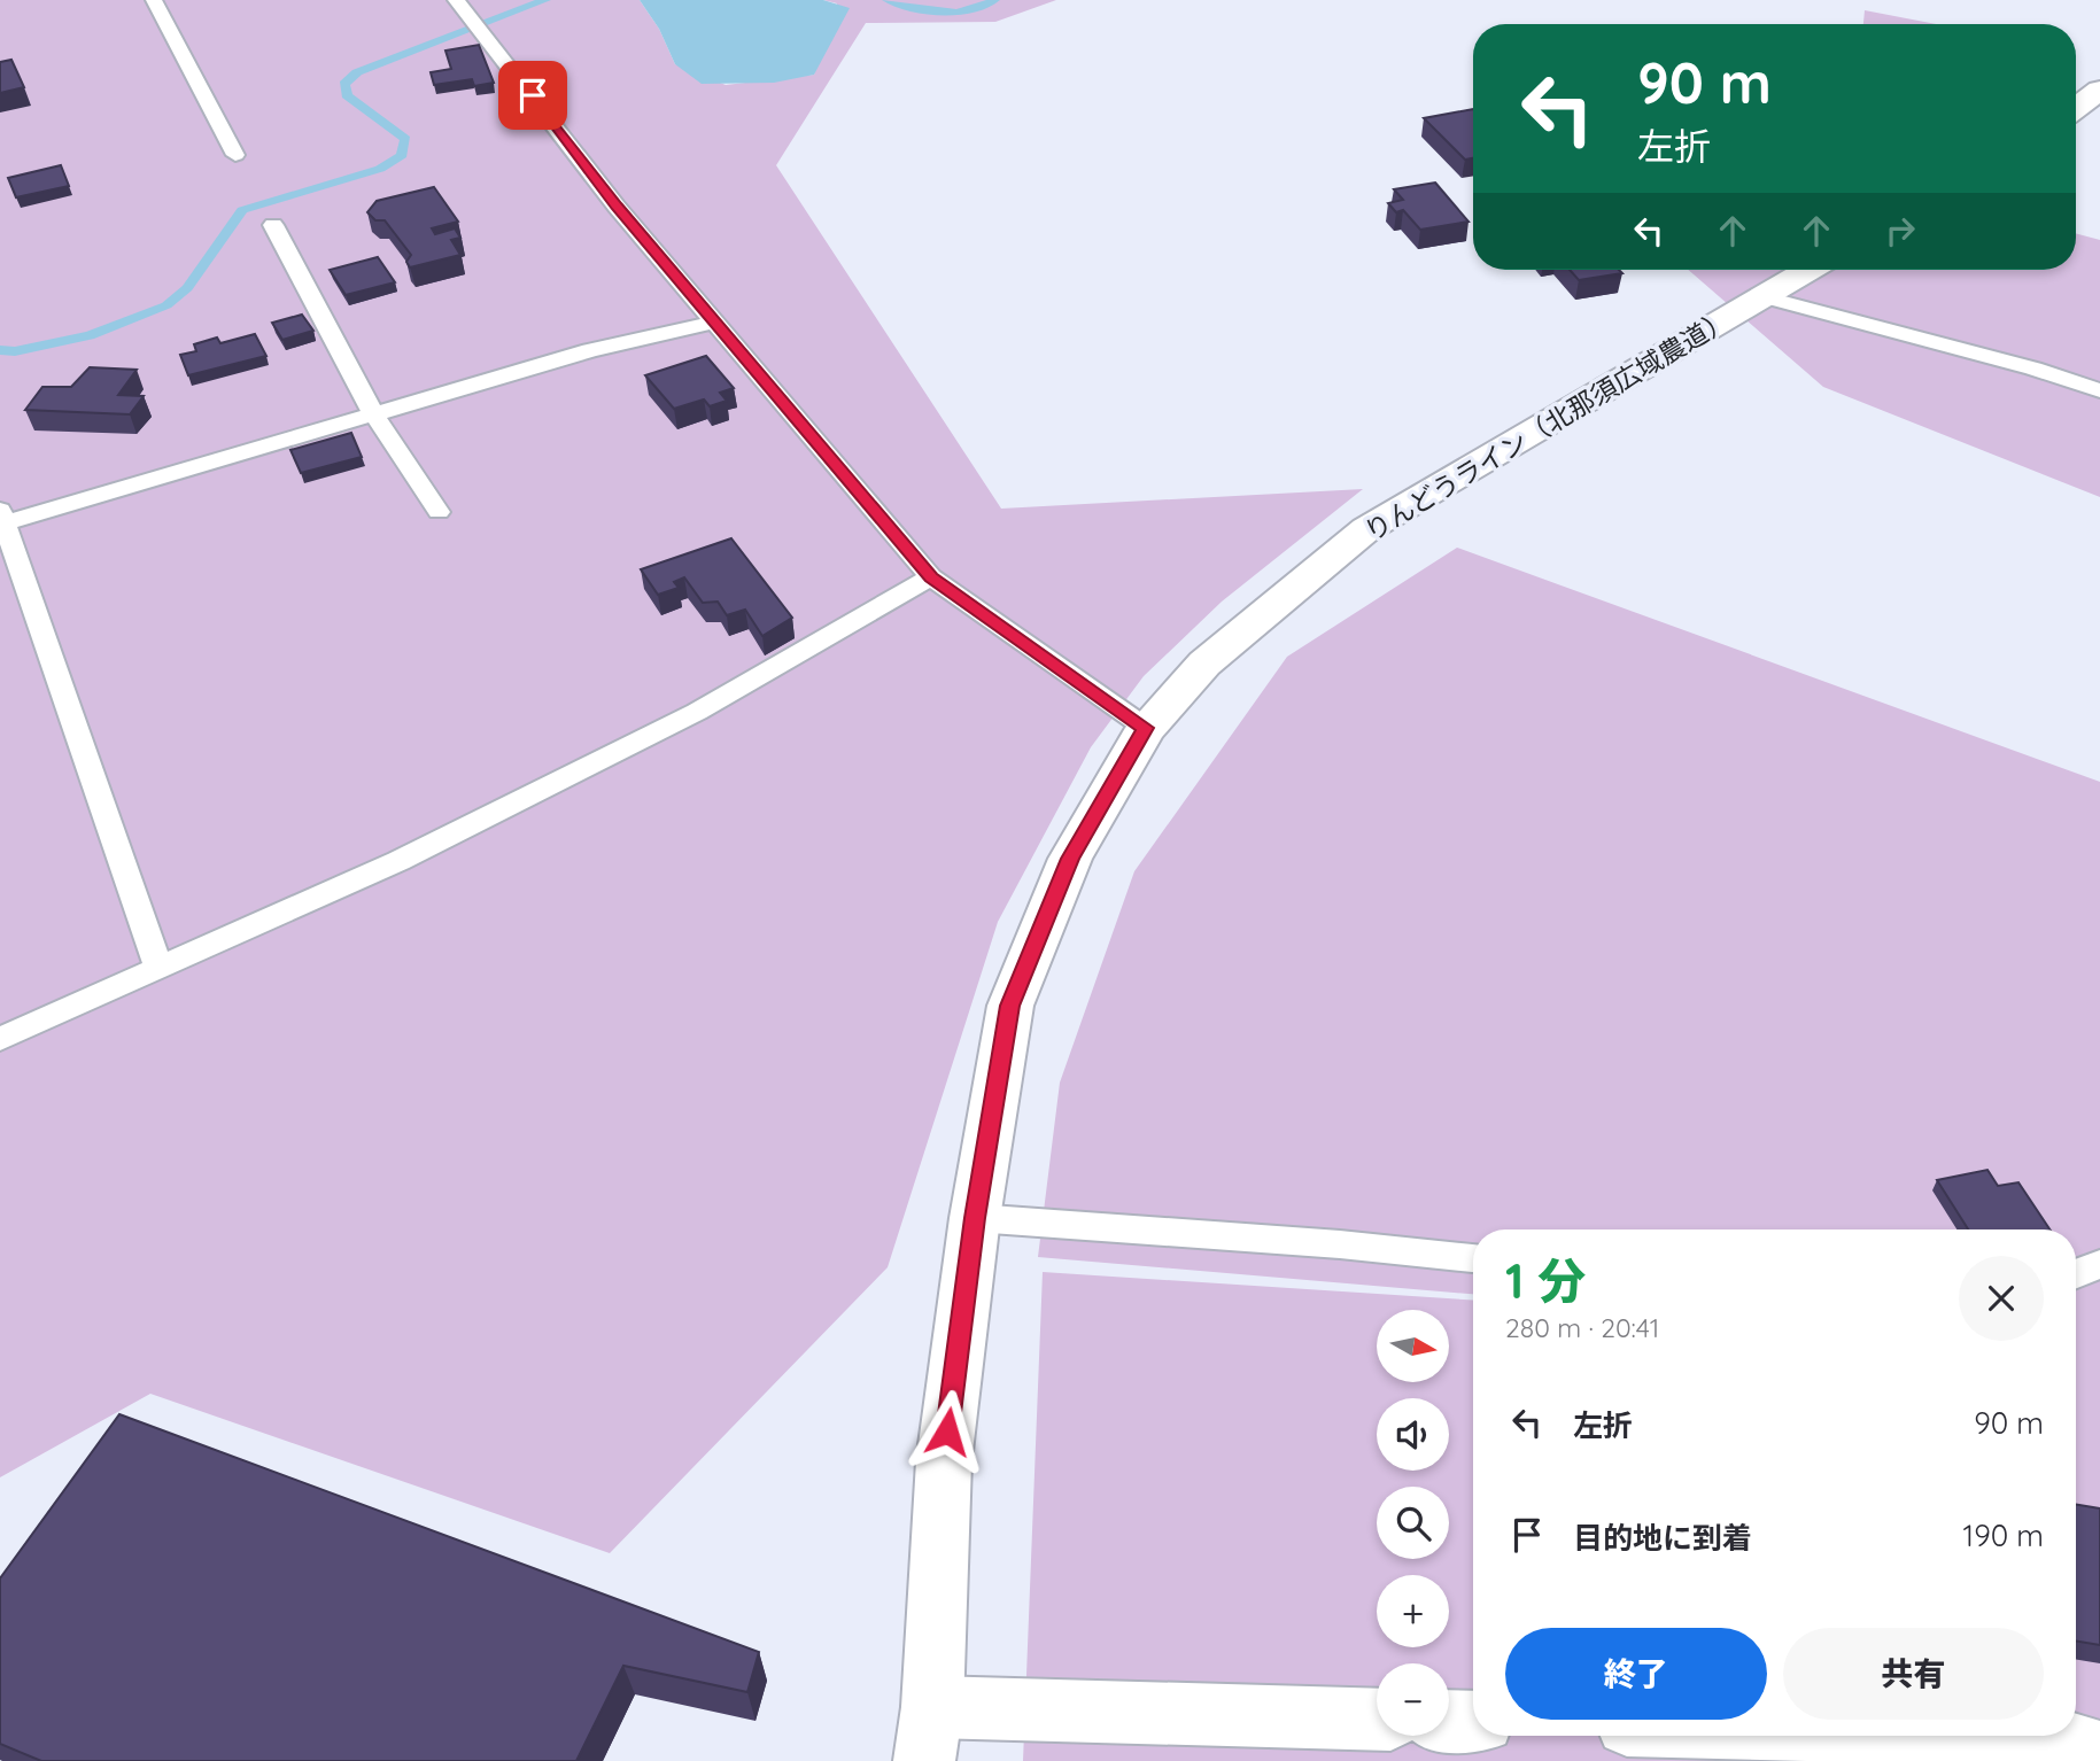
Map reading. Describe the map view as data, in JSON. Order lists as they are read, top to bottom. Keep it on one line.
{"streets":{"street":["りんどうライン（北那須広域農道）"]},"north":"right","page":{"turn":["90 m","左折"],"heading":["1 分","280 m · 20:41"],"map_buttons":["+","−"],"list":[{"name":"左折","value":"90 m"},{"name":"目的地に到着","value":"190 m"}],"buttons":["終了","共有"]}}
